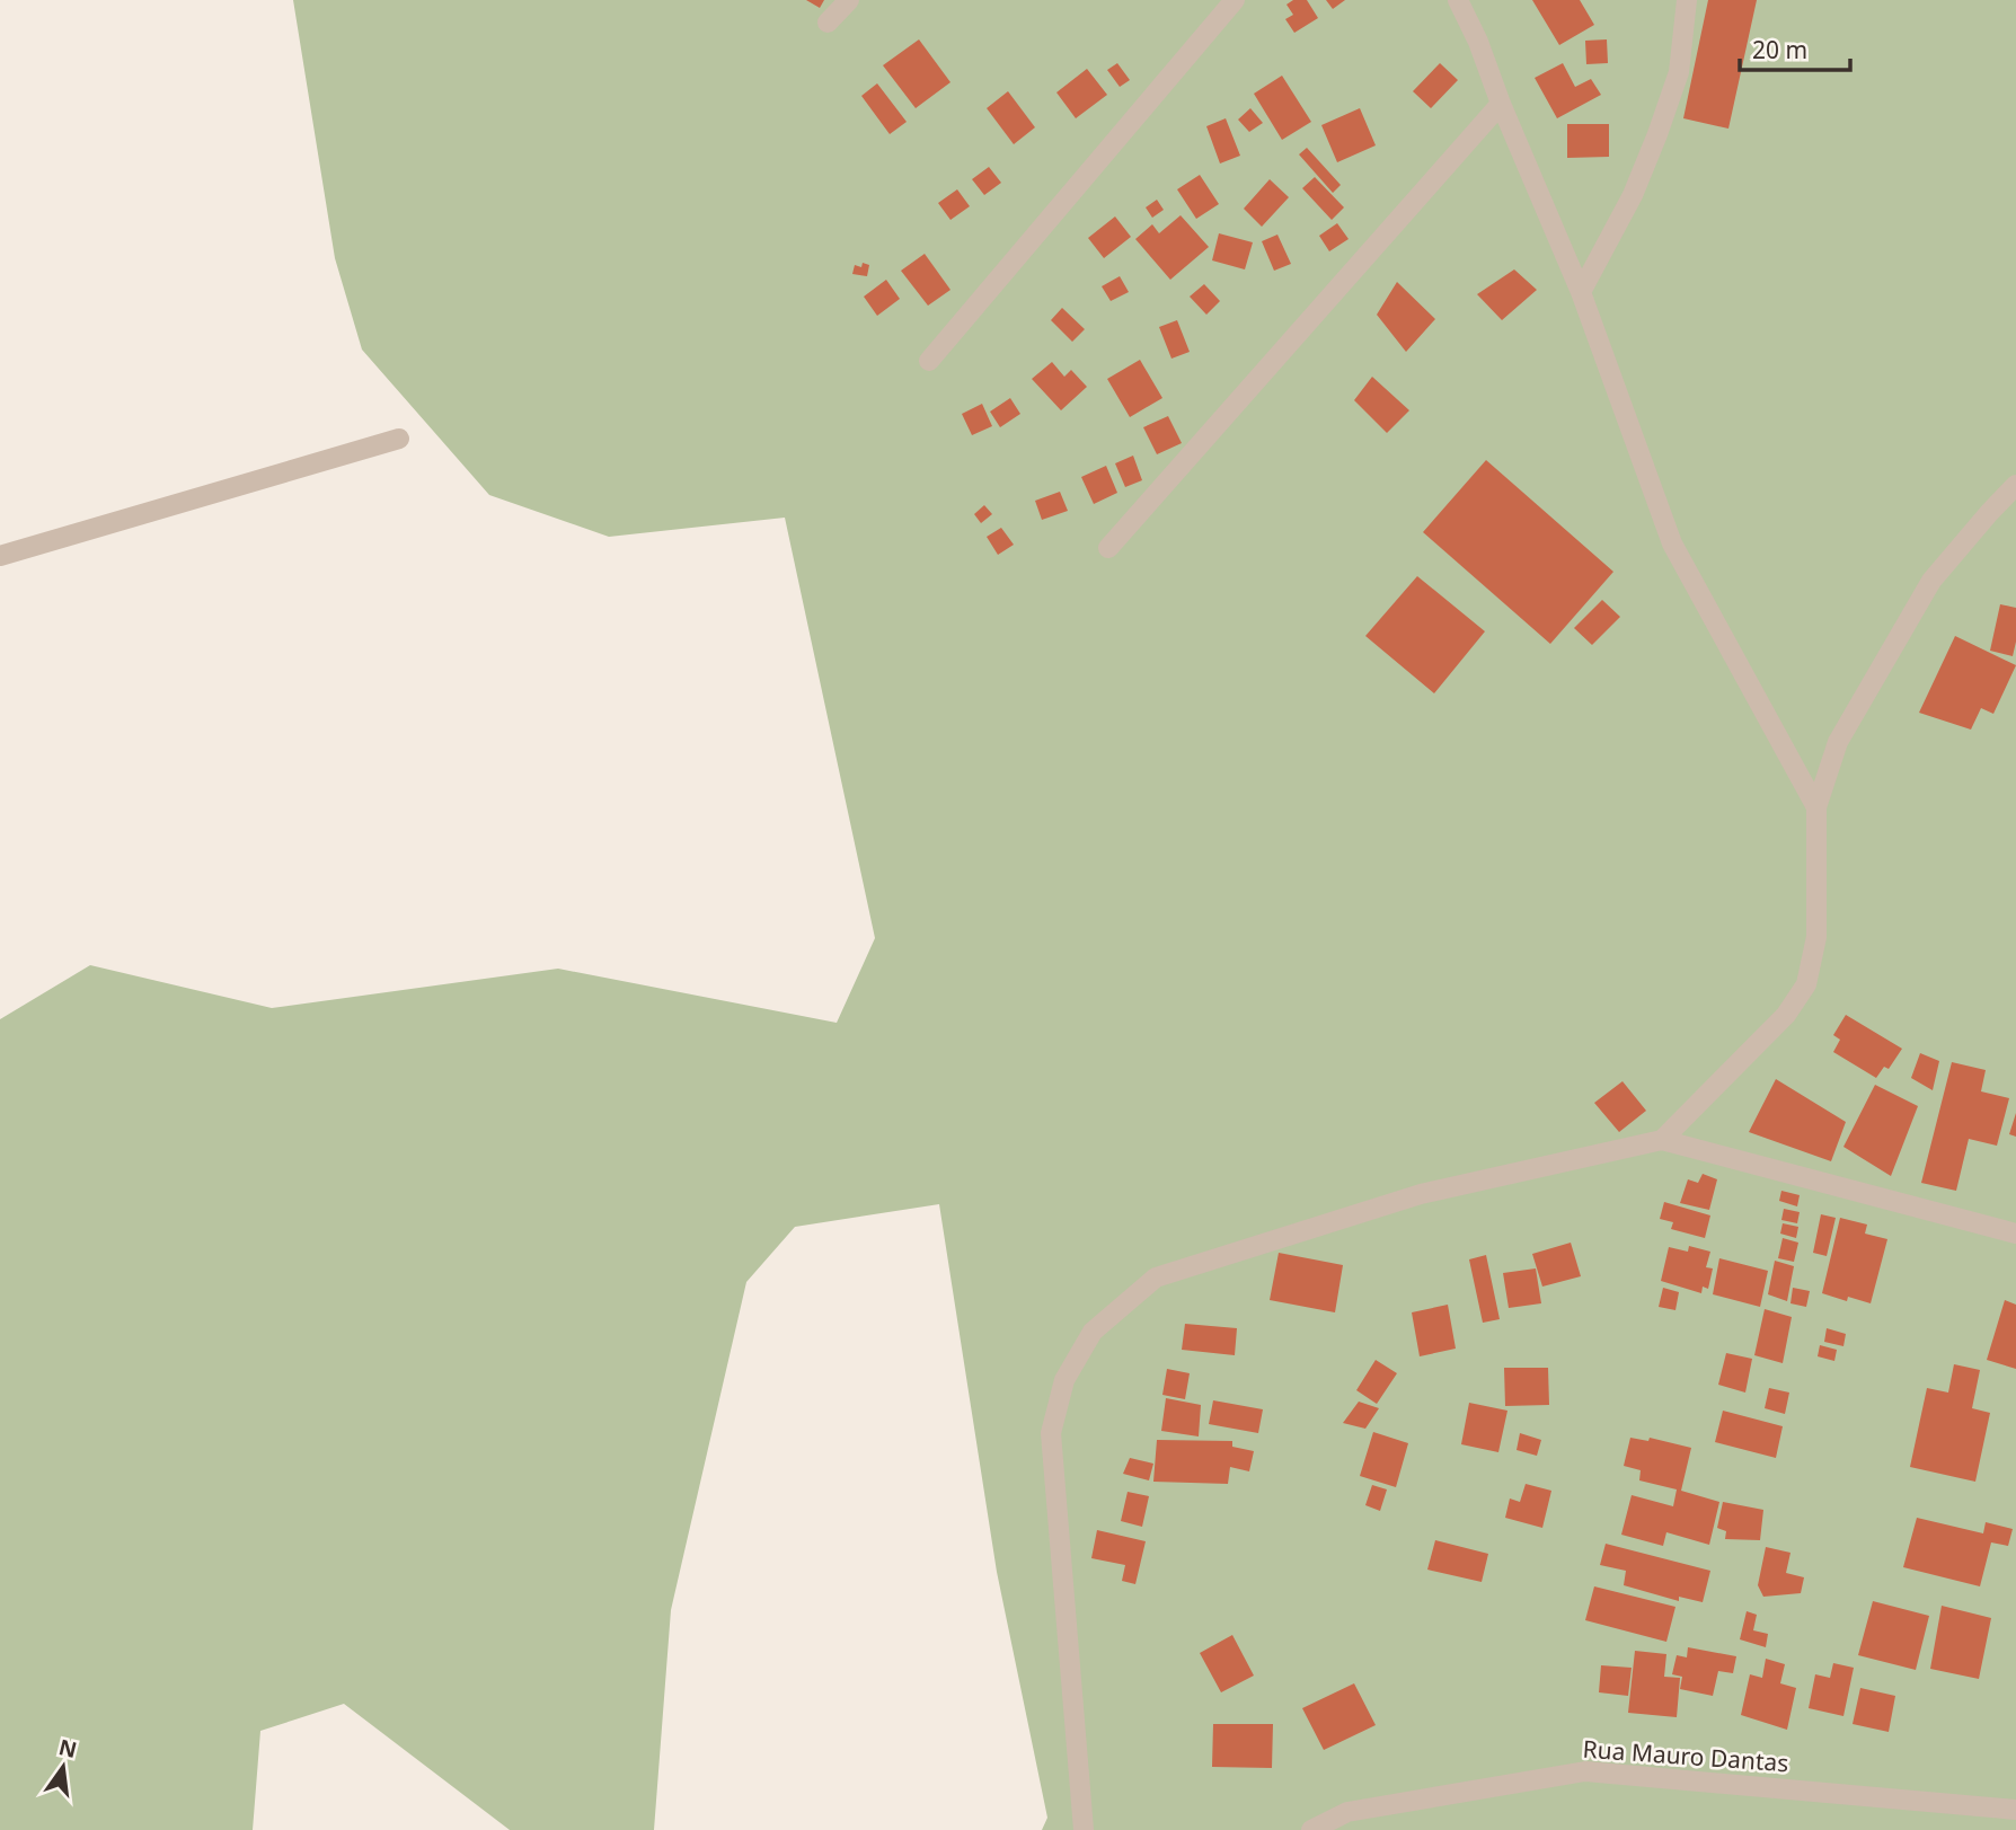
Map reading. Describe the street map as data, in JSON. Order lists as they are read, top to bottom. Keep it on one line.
{"streets":{"street":["Rua Mauro Dantas"]},"scale_bar":"20 m","north":"top"}
